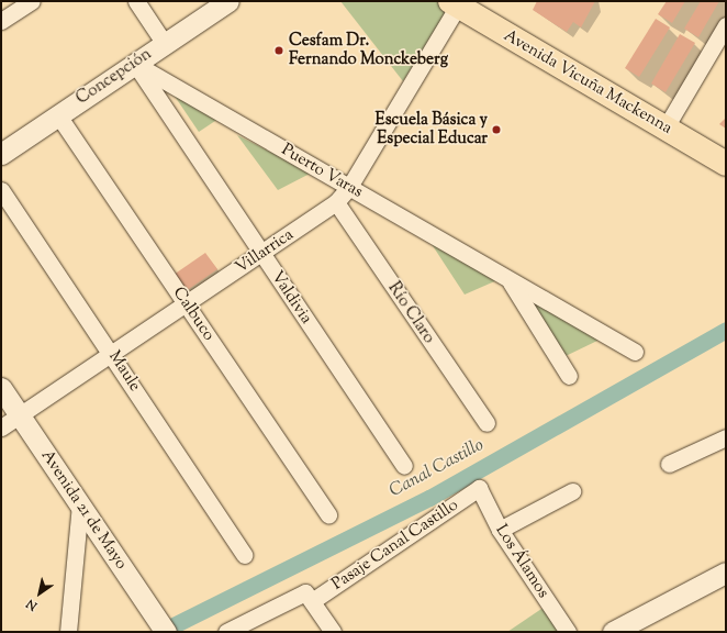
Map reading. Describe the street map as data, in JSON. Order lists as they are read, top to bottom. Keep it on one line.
{"streets":{"main road":["Avenida Vicuña Mackenna"],"street":["Concepción","Puerto Varas","Villarrica","Valdivia","Río Claro","Calbuco","Maule","Avenida 21 de Mayo","Pasaje Canal Castillo","Los Álamos"]},"crossings":[["Concepción","Puerto Varas"],["Concepción","Valdivia"],["Concepción","Calbuco"],["Avenida Vicuña Mackenna","Villarrica"],["Puerto Varas","Villarrica"],["Puerto Varas","Valdivia"],["Villarrica","Valdivia"],["Villarrica","Río Claro"],["Villarrica","Calbuco"],["Villarrica","Maule"],["Villarrica","Avenida 21 de Mayo"],["Pasaje Canal Castillo","Los Álamos"]],"water":["Canal Castillo"],"places":["Cesfam Dr. Fernando Monckeberg","Escuela Básica y Especial Educar"],"north":"bottom left"}
